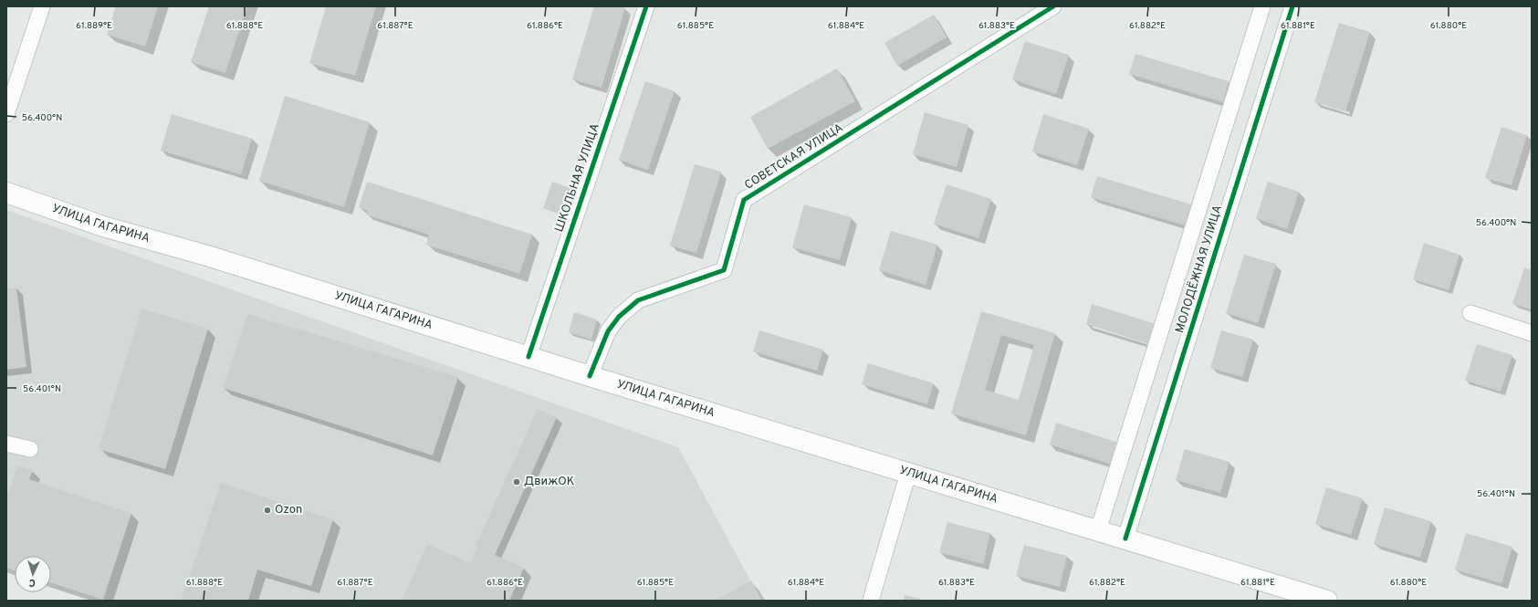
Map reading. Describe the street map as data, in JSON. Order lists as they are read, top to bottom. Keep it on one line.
{"streets":{"main road":["УЛИЦА ГАГАРИНА"],"street":["СОВЕТСКАЯ УЛИЦА","ШКОЛЬНАЯ УЛИЦА","МОЛОДЁЖНАЯ УЛИЦА"]},"crossings":[["СОВЕТСКАЯ УЛИЦА","УЛИЦА ГАГАРИНА"],["ШКОЛЬНАЯ УЛИЦА","УЛИЦА ГАГАРИНА"],["УЛИЦА ГАГАРИНА","МОЛОДЁЖНАЯ УЛИЦА"]],"places":["ДвижОК","Ozon"],"north":"bottom","coordinates":["61.889°E","61.888°E","61.887°E","61.886°E","61.885°E","61.884°E","61.883°E","61.882°E","61.881°E","61.880°E","56.400°N","56.401°N"]}
